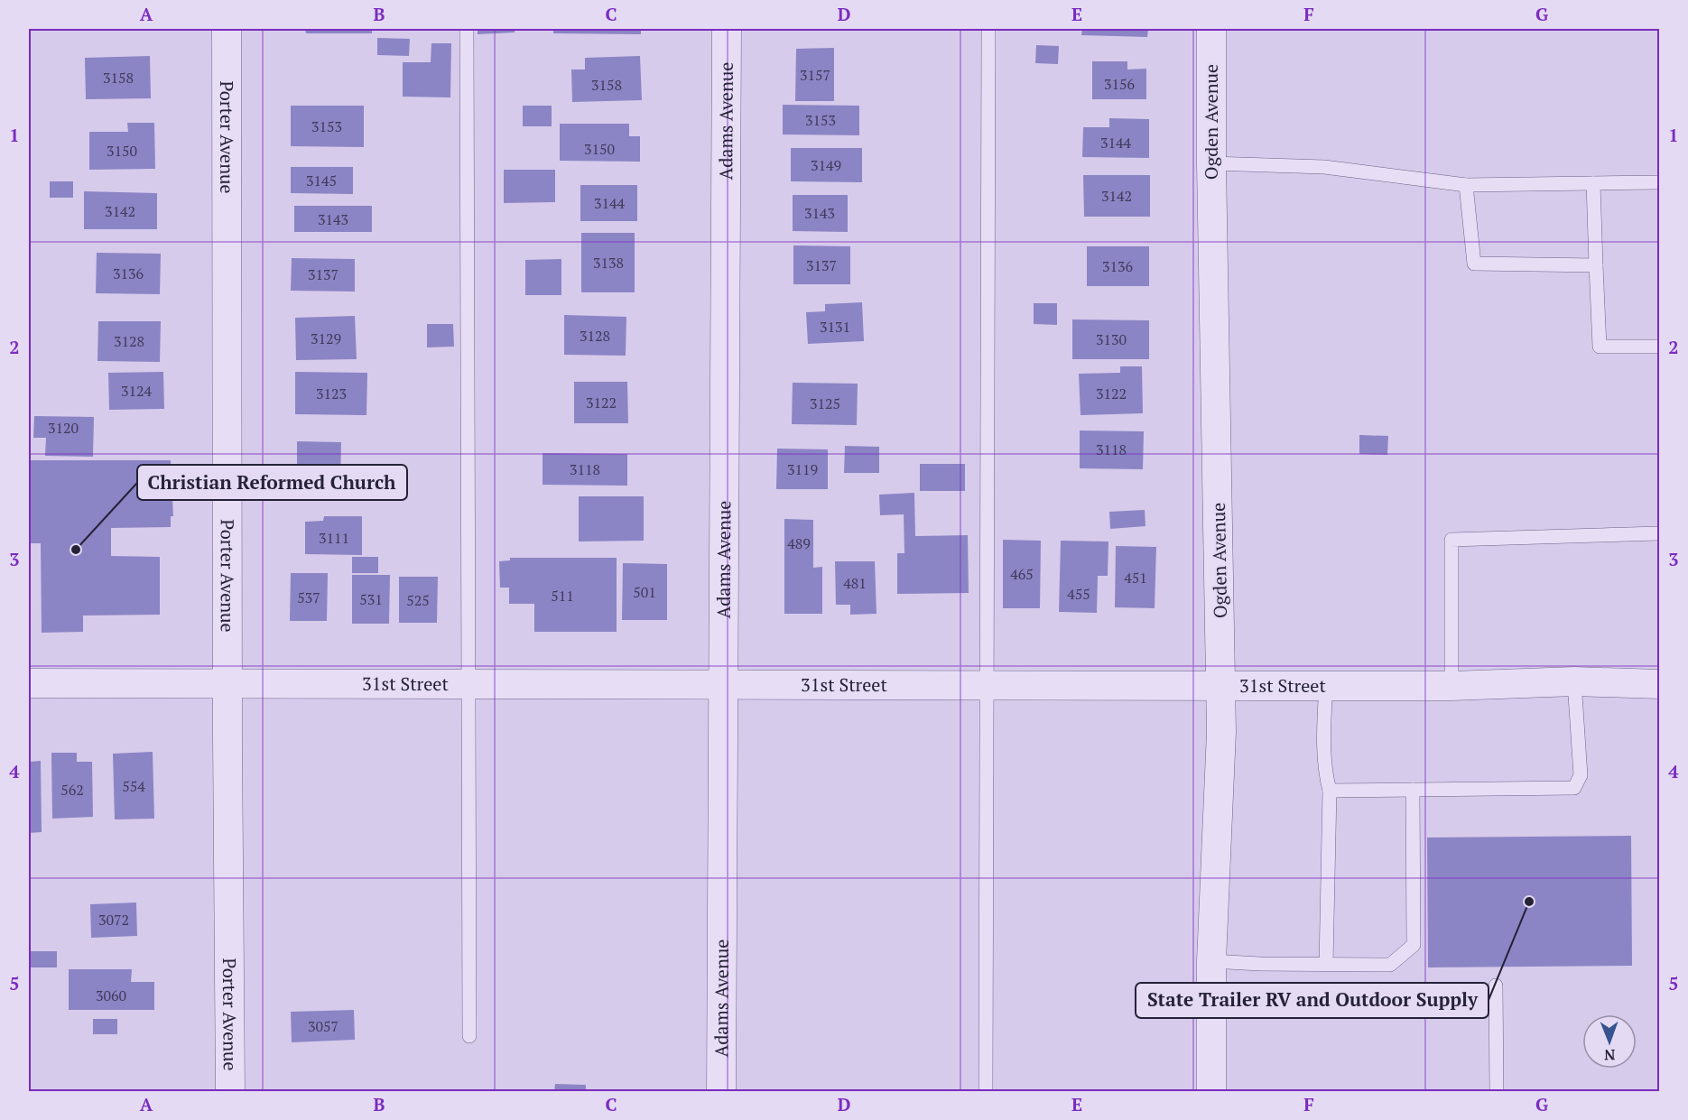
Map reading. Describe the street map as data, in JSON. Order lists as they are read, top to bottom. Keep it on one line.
{"streets":{"street":["Adams Avenue","Ogden Avenue","Porter Avenue","31st Street"]},"crossings":[["Adams Avenue","31st Street"],["Ogden Avenue","31st Street"],["Porter Avenue","31st Street"]],"places":["Christian Reformed Church","State Trailer RV and Outdoor Supply"],"house_numbers":["3157","3158","3156","3158","3153","3153","3144","3150","3150","3149","3145","3142","3144","3142","3143","3143","3138","3137","3136","3136","3137","3131","3128","3129","3130","3128","3124","3123","3122","3122","3125","3120","3118","3118","3119","3111","489","465","451","481","501","455","511","537","531","525","554","562","3072","3060","3057"],"north":"bottom","grid":{"columns":["A","B","C","D","E","F","G"],"rows":["1","2","3","4","5"]}}
